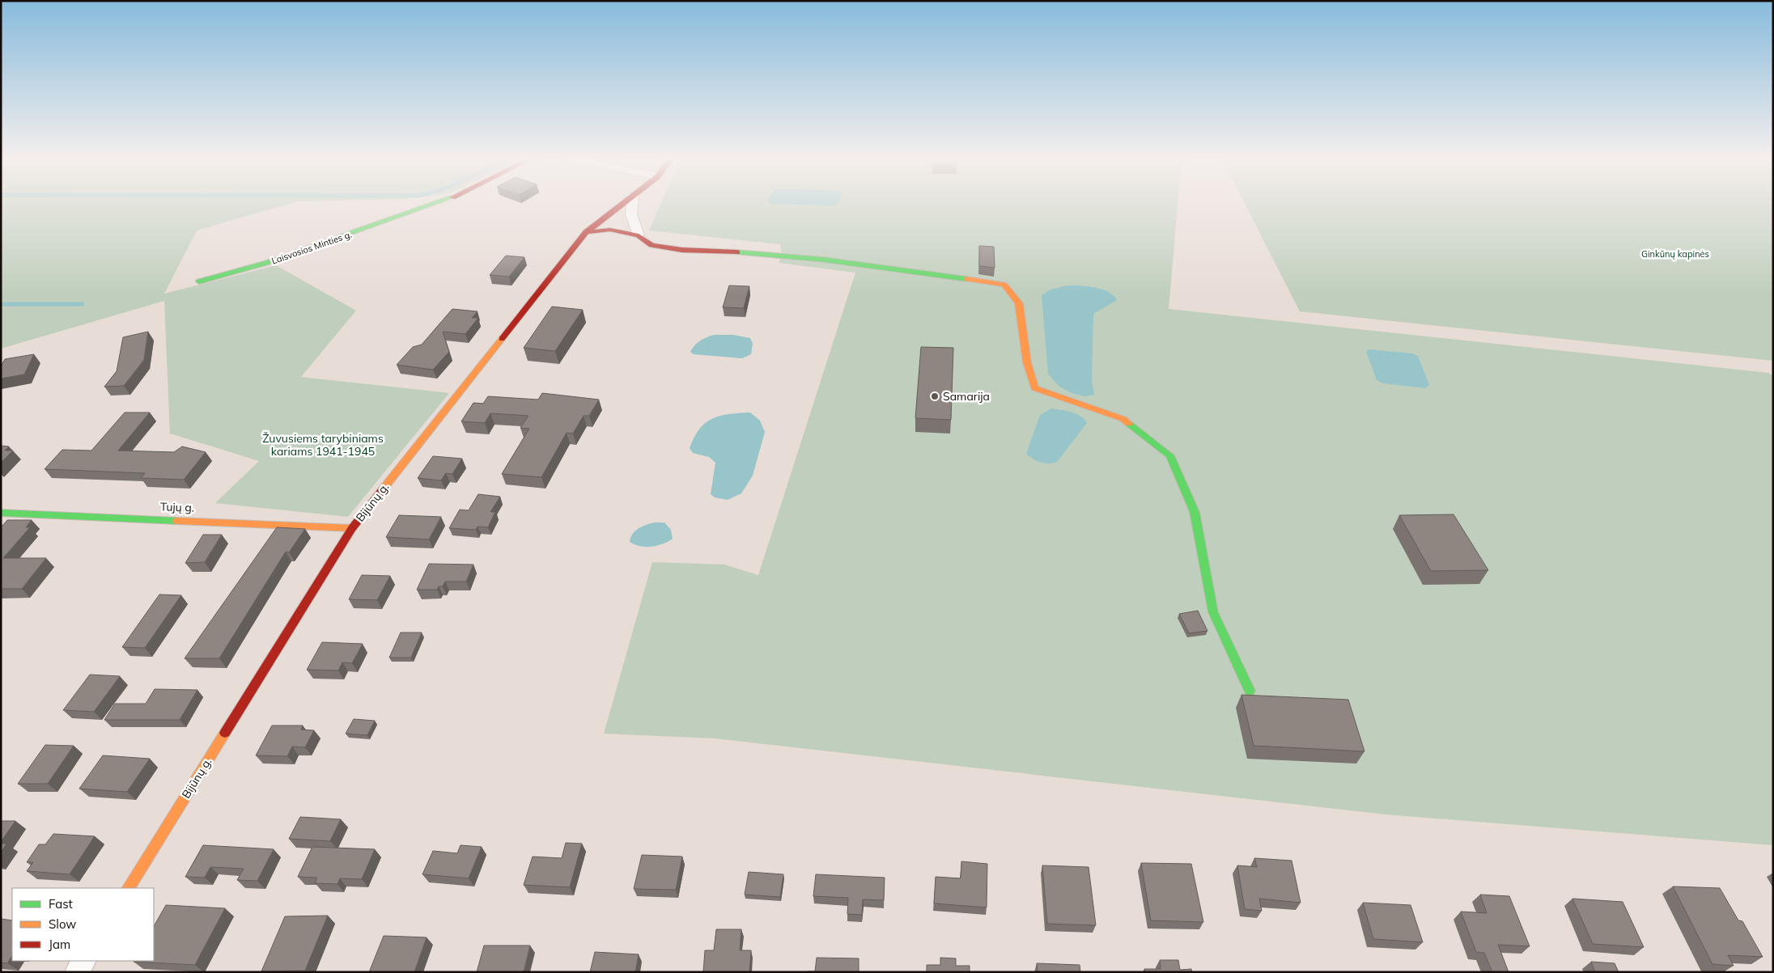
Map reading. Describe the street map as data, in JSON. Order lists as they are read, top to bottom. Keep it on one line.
{"streets":{"street":["Laisvosios Minties g.","Bijūnų g.","Tujų g."]},"crossings":[["Bijūnų g.","Tujų g."]],"parks":["Ginkūnų kapinės","Žuvusiems tarybiniams kariams 1941-1945"],"places":["Samarija"],"legend":["Fast","Slow","Jam"]}
